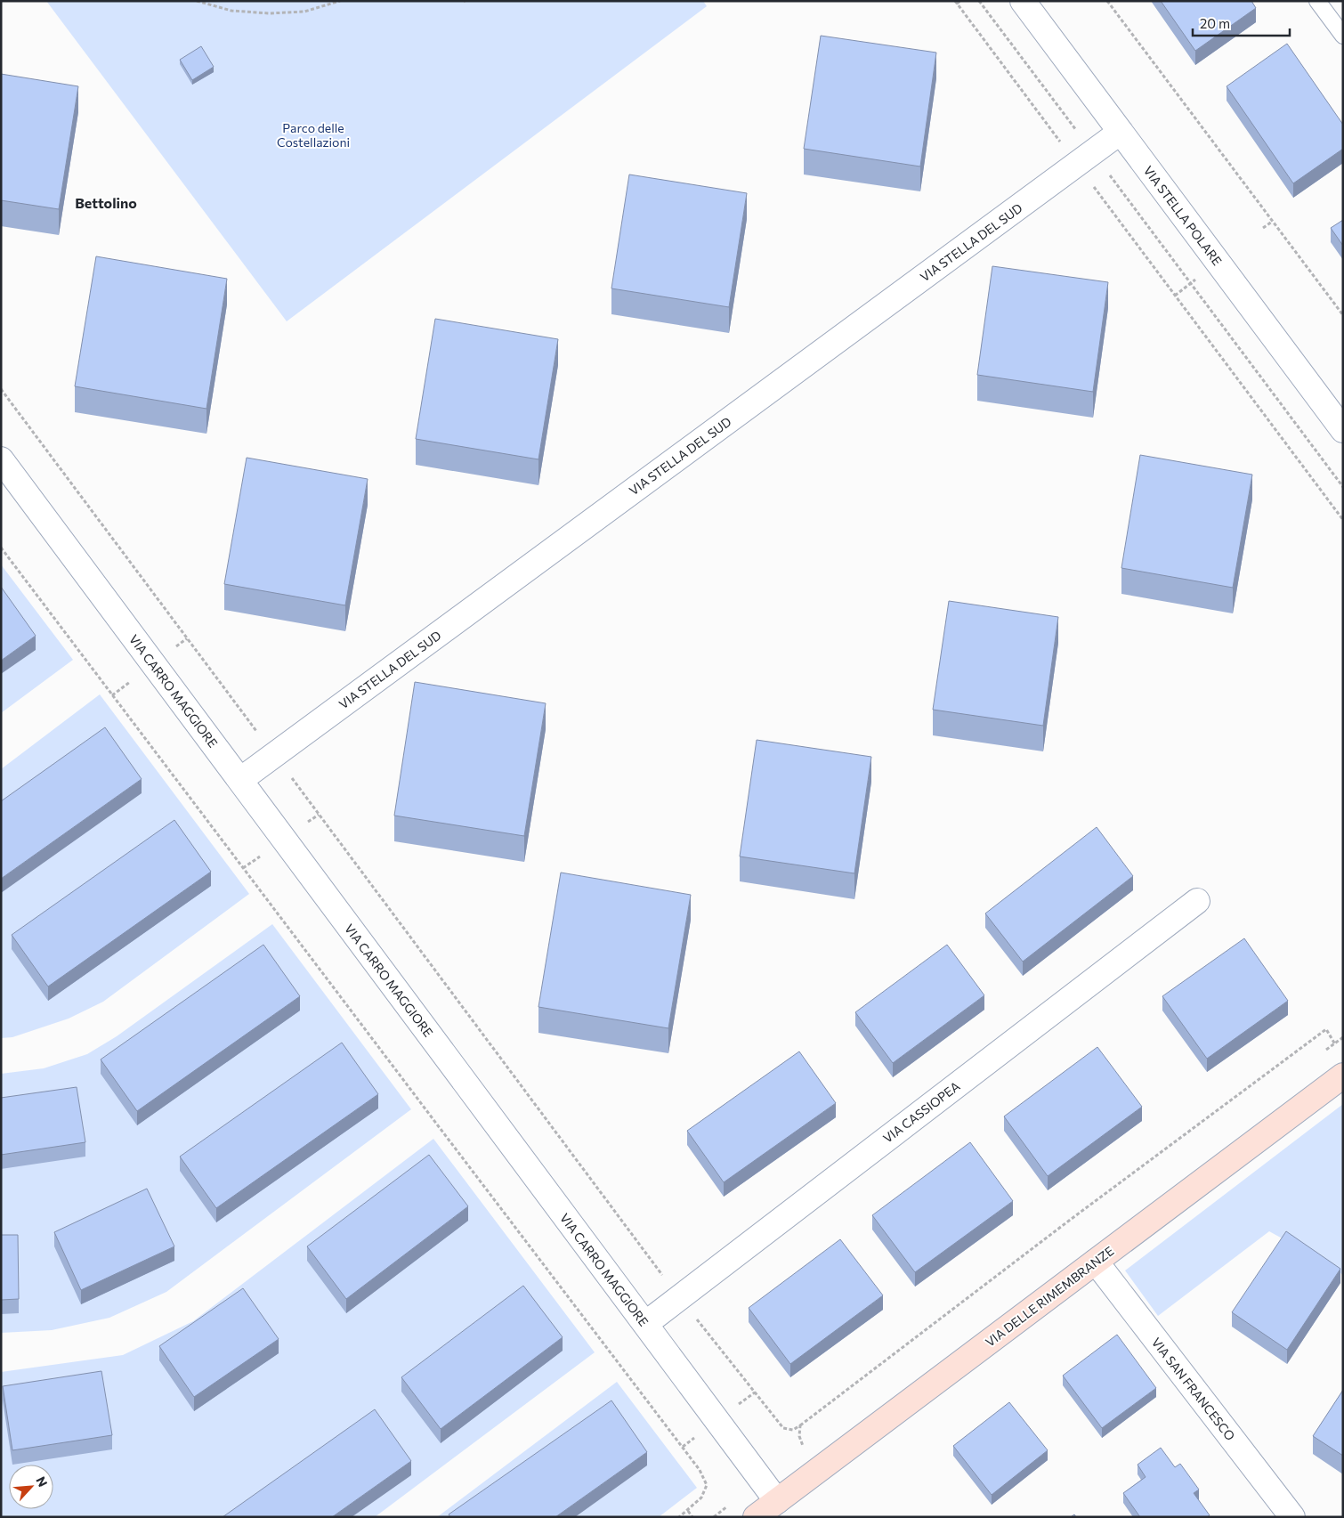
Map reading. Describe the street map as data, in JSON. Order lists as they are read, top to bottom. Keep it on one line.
{"streets":{"street":["VIA STELLA POLARE","VIA STELLA DEL SUD","VIA CARRO MAGGIORE","VIA CASSIOPEA","VIA DELLE RIMEMBRANZE","VIA SAN FRANCESCO"]},"crossings":[["VIA STELLA POLARE","VIA STELLA DEL SUD"],["VIA STELLA DEL SUD","VIA CARRO MAGGIORE"],["VIA CARRO MAGGIORE","VIA CASSIOPEA"],["VIA CARRO MAGGIORE","VIA DELLE RIMEMBRANZE"],["VIA DELLE RIMEMBRANZE","VIA SAN FRANCESCO"]],"districts":["Bettolino"],"parks":["Parco delle Costellazioni"],"scale_bar":"20 m","north":"top right"}
